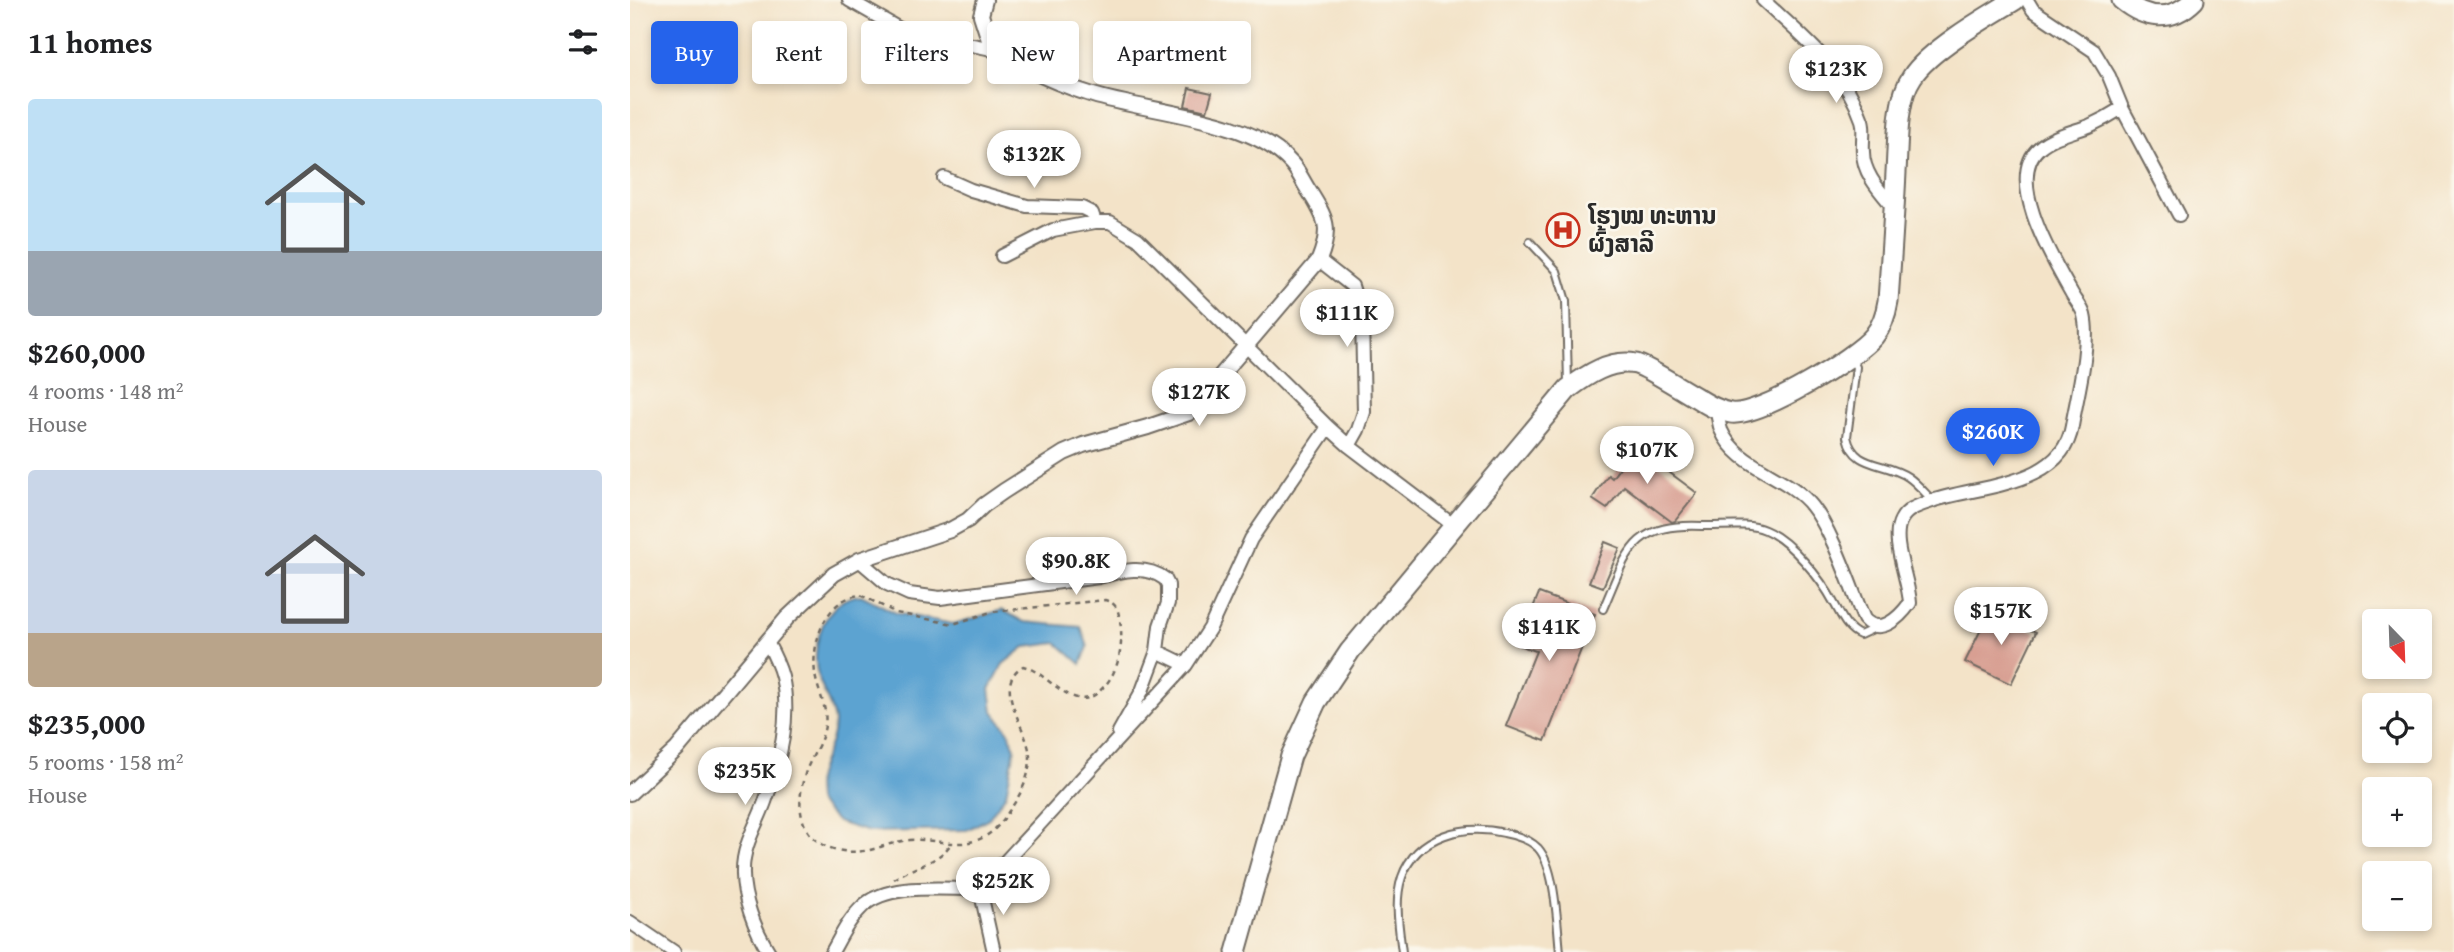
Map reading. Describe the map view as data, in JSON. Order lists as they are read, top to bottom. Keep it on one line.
{"places":{"hospital":["ໂຮງໝ ທະຫານ ຜົ້ງສາລີ"]},"north":"bottom right","page":{"heading":"11 homes","chip":["Buy","Rent","Filters","New","Apartment"],"price":["$123K","$132K","$111K","$127K","$260K","$107K","$90.8K","$157K","$141K","$235K","$252K"],"list":[{"name":"$260,000","note":"4 rooms · 148 m² · House"},{"name":"$235,000","note":"5 rooms · 158 m² · House"}],"map_buttons":["+","−"]}}
